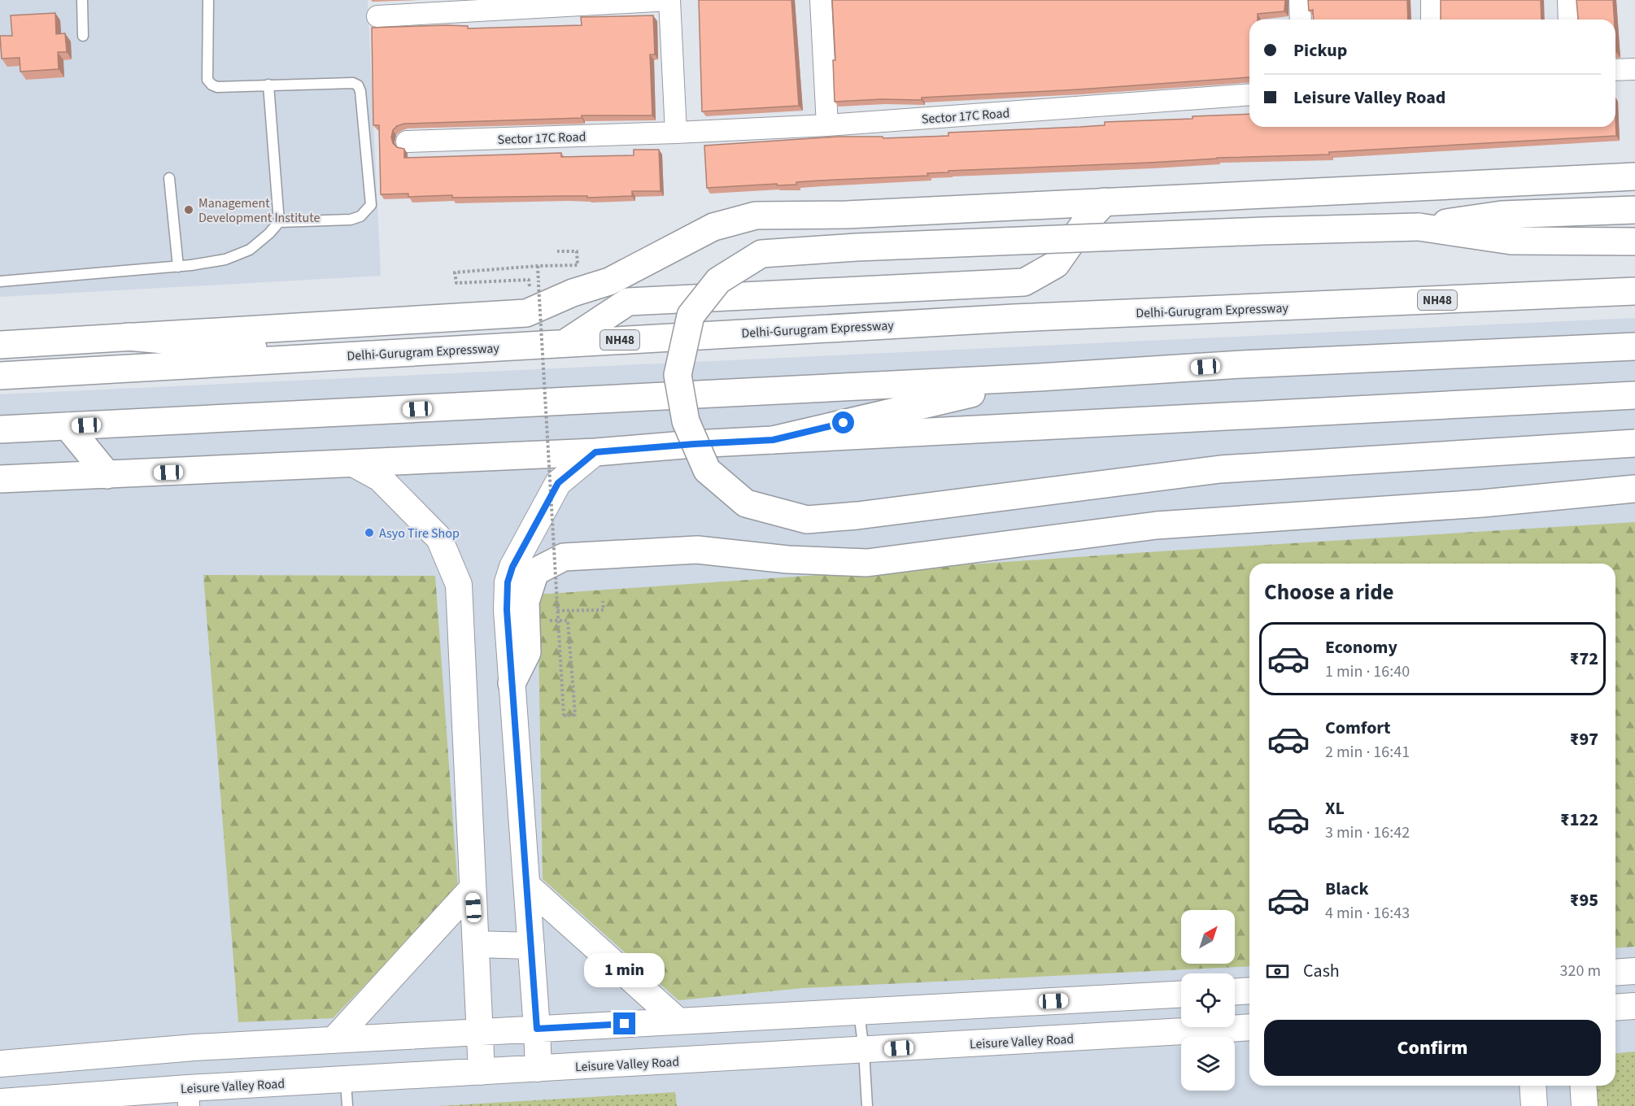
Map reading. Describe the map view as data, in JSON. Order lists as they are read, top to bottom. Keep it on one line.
{"streets":{"main road":["NH48","Delhi-Gurugram Expressway"],"street":["Sector 17C Road","Leisure Valley Road"]},"places":["Management Development Institute","Asyo Tire Shop"],"north":"top right","page":{"banner":["Pickup","Leisure Valley Road"],"heading":"Choose a ride","list":[{"name":"Economy","note":"1 min · 16:40","value":"₹72"},{"name":"Comfort","note":"2 min · 16:41","value":"₹97"},{"name":"XL","note":"3 min · 16:42","value":"₹122"},{"name":"Black","note":"4 min · 16:43","value":"₹95"}],"pay":["Cash","320 m"],"bubble":"1 min","buttons":"Confirm"}}
